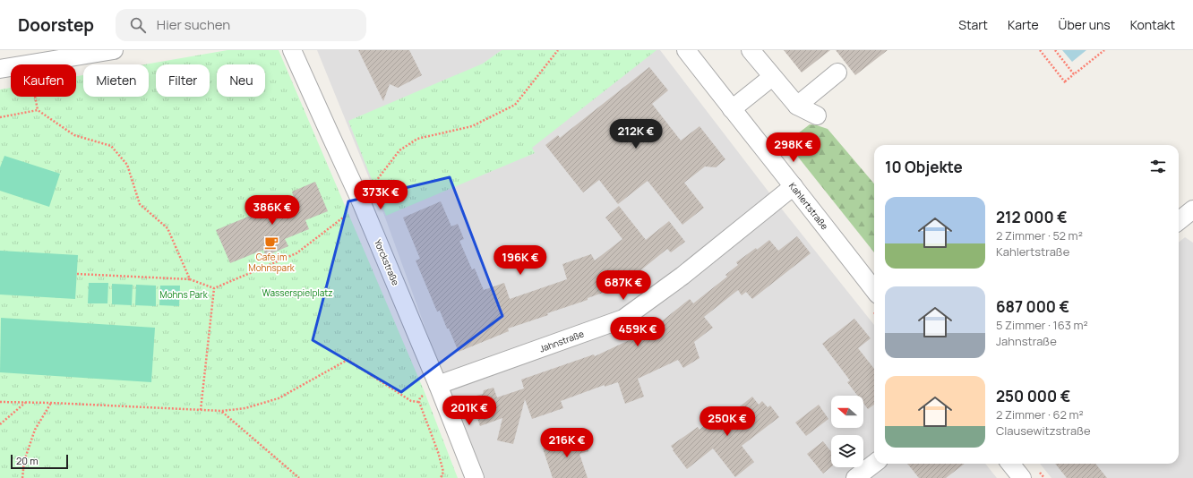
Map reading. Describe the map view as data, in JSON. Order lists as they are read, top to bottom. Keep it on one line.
{"streets":{"street":["Kahlertstraße","Yorckstraße","Jahnstraße"]},"crossings":[["Kahlertstraße","Jahnstraße"],["Yorckstraße","Jahnstraße"]],"parks":["Wasserspielplatz","Mohns Park"],"places":{"cafe":["Cafe im Mohnspark"]},"scale_bar":"20 m","north":"left","page":{"header":"Doorstep","search":"Hier suchen","nav":["Start","Karte","Über uns","Kontakt"],"chip":["Kaufen","Mieten","Filter","Neu"],"price":["212K €","298K €","373K €","386K €","196K €","687K €","459K €","201K €","250K €","216K €"],"heading":"10 Objekte","list":[{"name":"212 000 €","note":"2 Zimmer · 52 m² · Kahlertstraße"},{"name":"687 000 €","note":"5 Zimmer · 163 m² · Jahnstraße"},{"name":"250 000 €","note":"2 Zimmer · 62 m² · Clausewitzstraße"}],"scale":"20 m"}}
